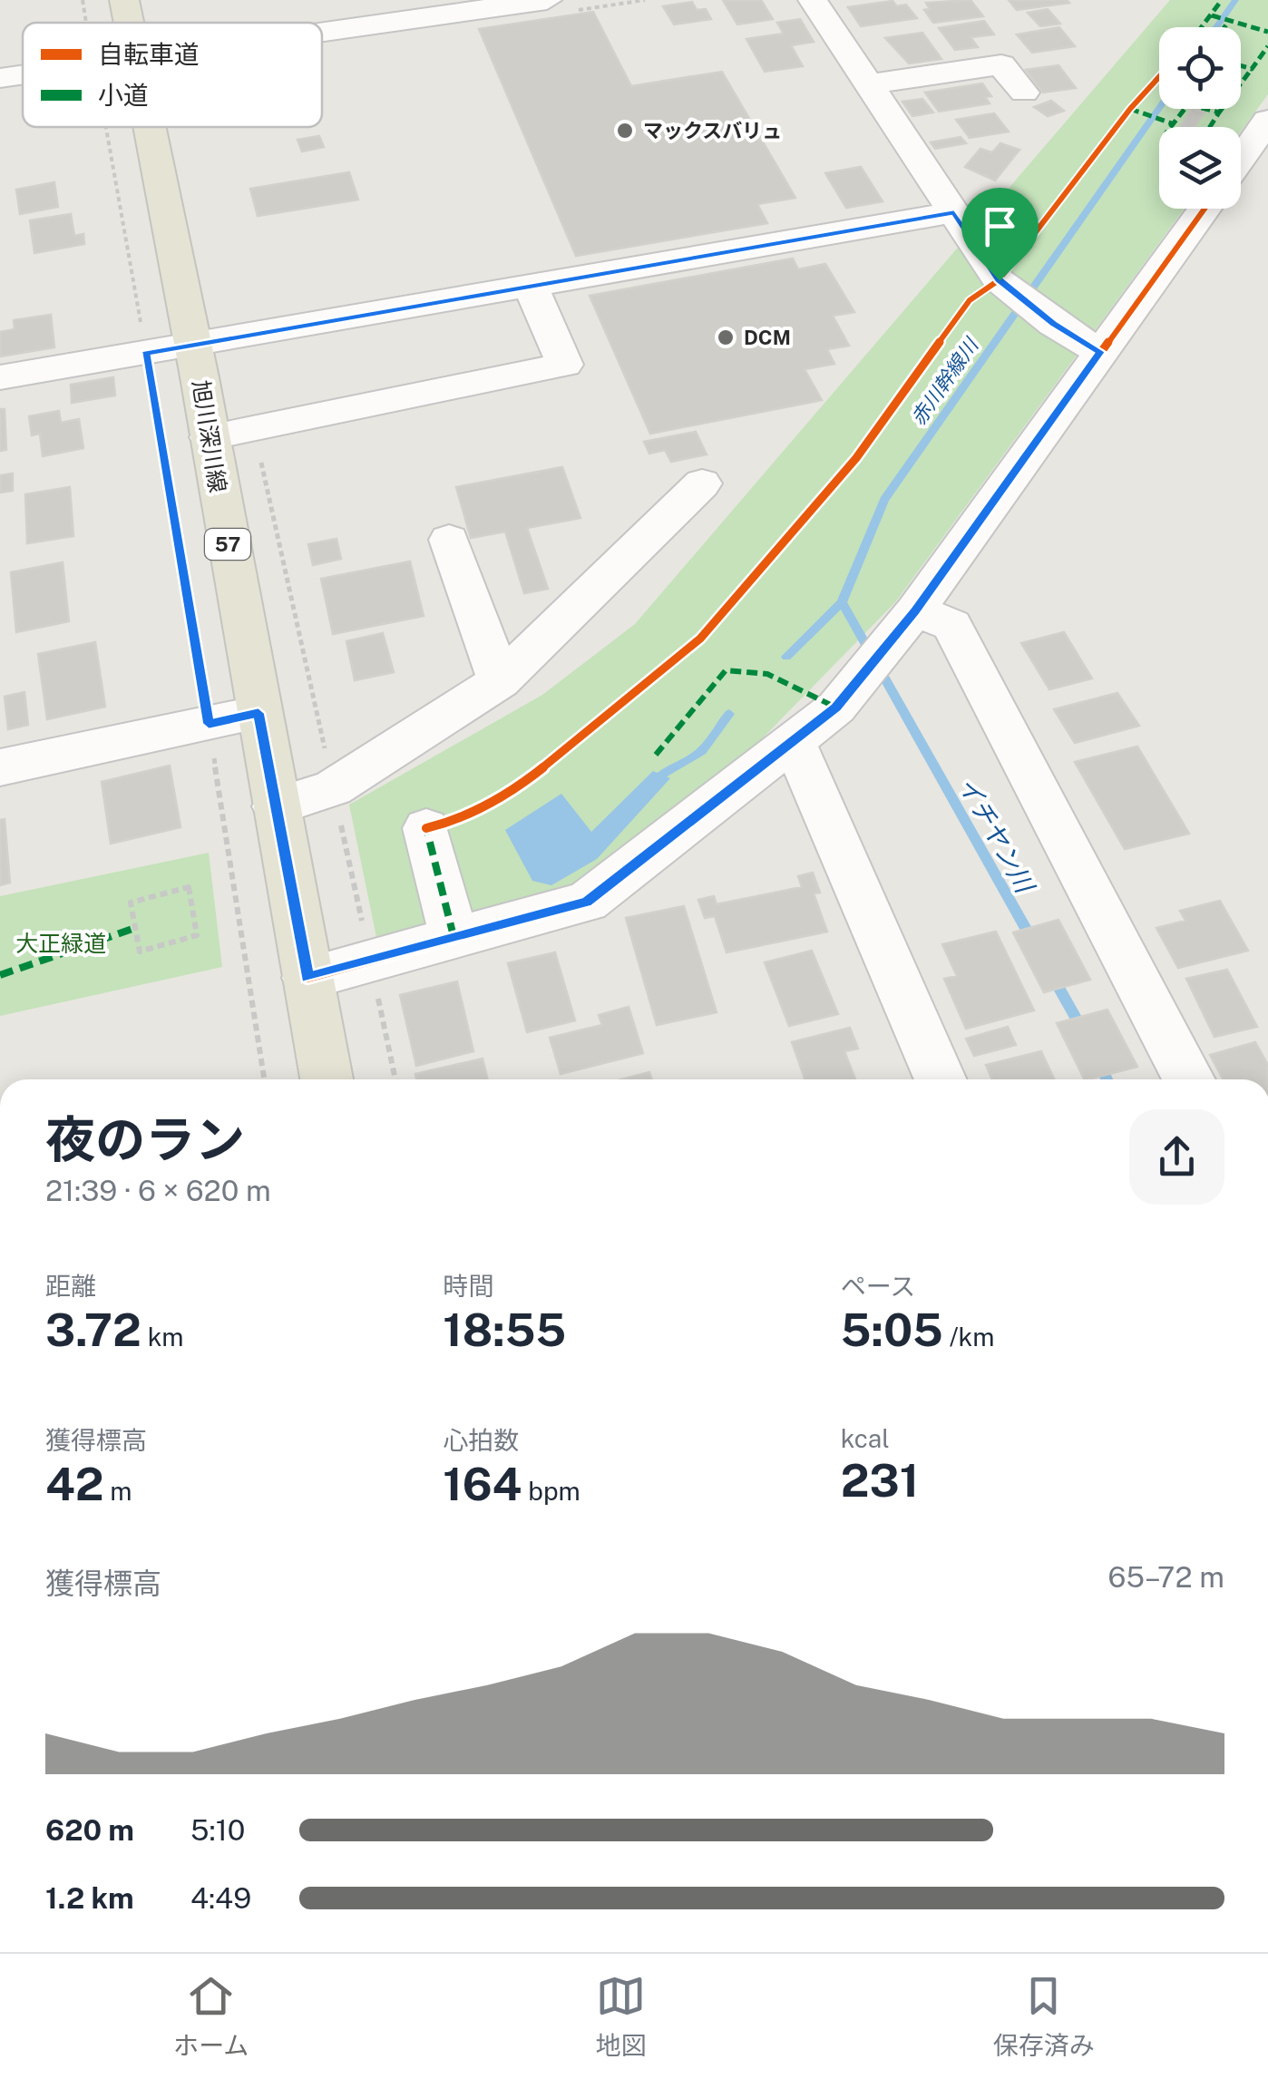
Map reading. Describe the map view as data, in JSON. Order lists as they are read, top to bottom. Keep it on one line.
{"streets":{"main road":["旭川深川線","57"]},"water":["赤川幹線川","イチヤン川"],"parks":["大正緑道"],"places":["マックスバリュ","DCM"],"legend":["自転車道","小道"],"page":{"heading":["夜のラン","21:39 · 6 × 620 m"],"stats":[["距離","3.72 km"],["時間","18:55"],["ペース","5:05 /km"],["獲得標高","42 m"],["心拍数","164 bpm"],["kcal","231"]],"chart":["獲得標高","65–72 m"],"list":[{"name":"620 m","note":"5:10"},{"name":"1.2 km","note":"4:49"}],"tabs":["ホーム","地図","保存済み"]}}
